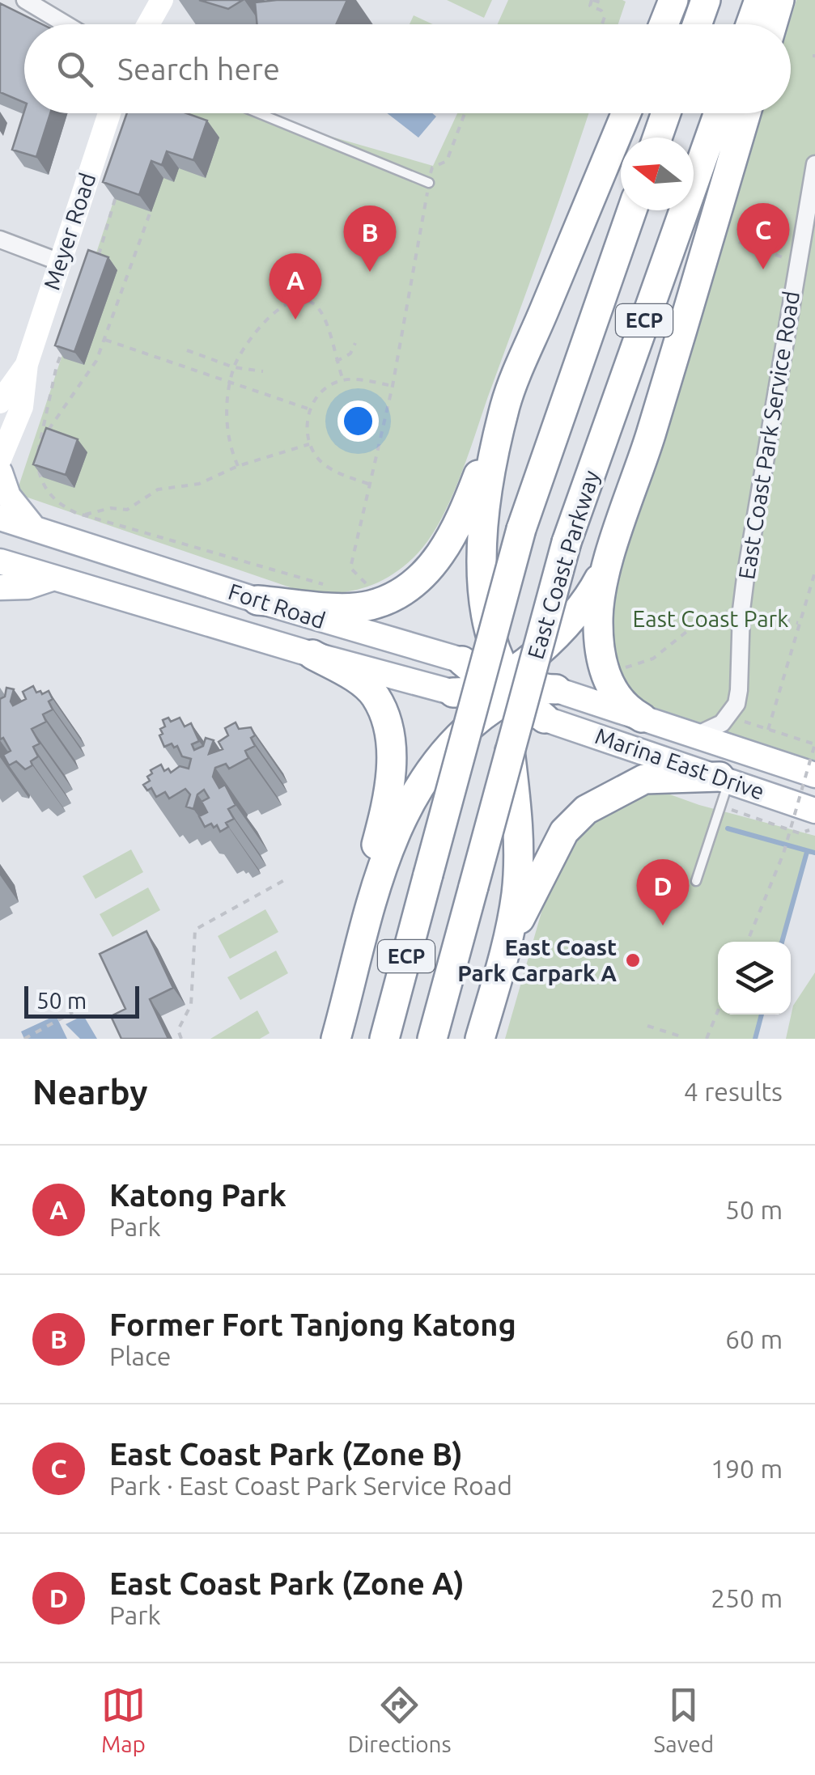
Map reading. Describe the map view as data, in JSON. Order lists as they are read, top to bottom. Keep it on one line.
{"streets":{"highway":["ECP","East Coast Parkway"],"main road":["Fort Road","Marina East Drive"],"street":["Meyer Road","East Coast Park Service Road"]},"crossings":[["East Coast Park Service Road","Marina East Drive"]],"parks":["East Coast Park"],"places":["East Coast Park Carpark A"],"scale_bar":"50 m","north":"left","page":{"search":"Search here","pins":["C","B","A","D"],"scale":"50 m","heading":["Nearby","4 results"],"list":[{"mark":"A","name":"Katong Park","note":"Park","value":"50 m"},{"mark":"B","name":"Former Fort Tanjong Katong","note":"Place","value":"60 m"},{"mark":"C","name":"East Coast Park (Zone B)","note":"Park · East Coast Park Service Road","value":"190 m"},{"mark":"D","name":"East Coast Park (Zone A)","note":"Park","value":"250 m"}],"nav":["Map","Directions","Saved"]}}
